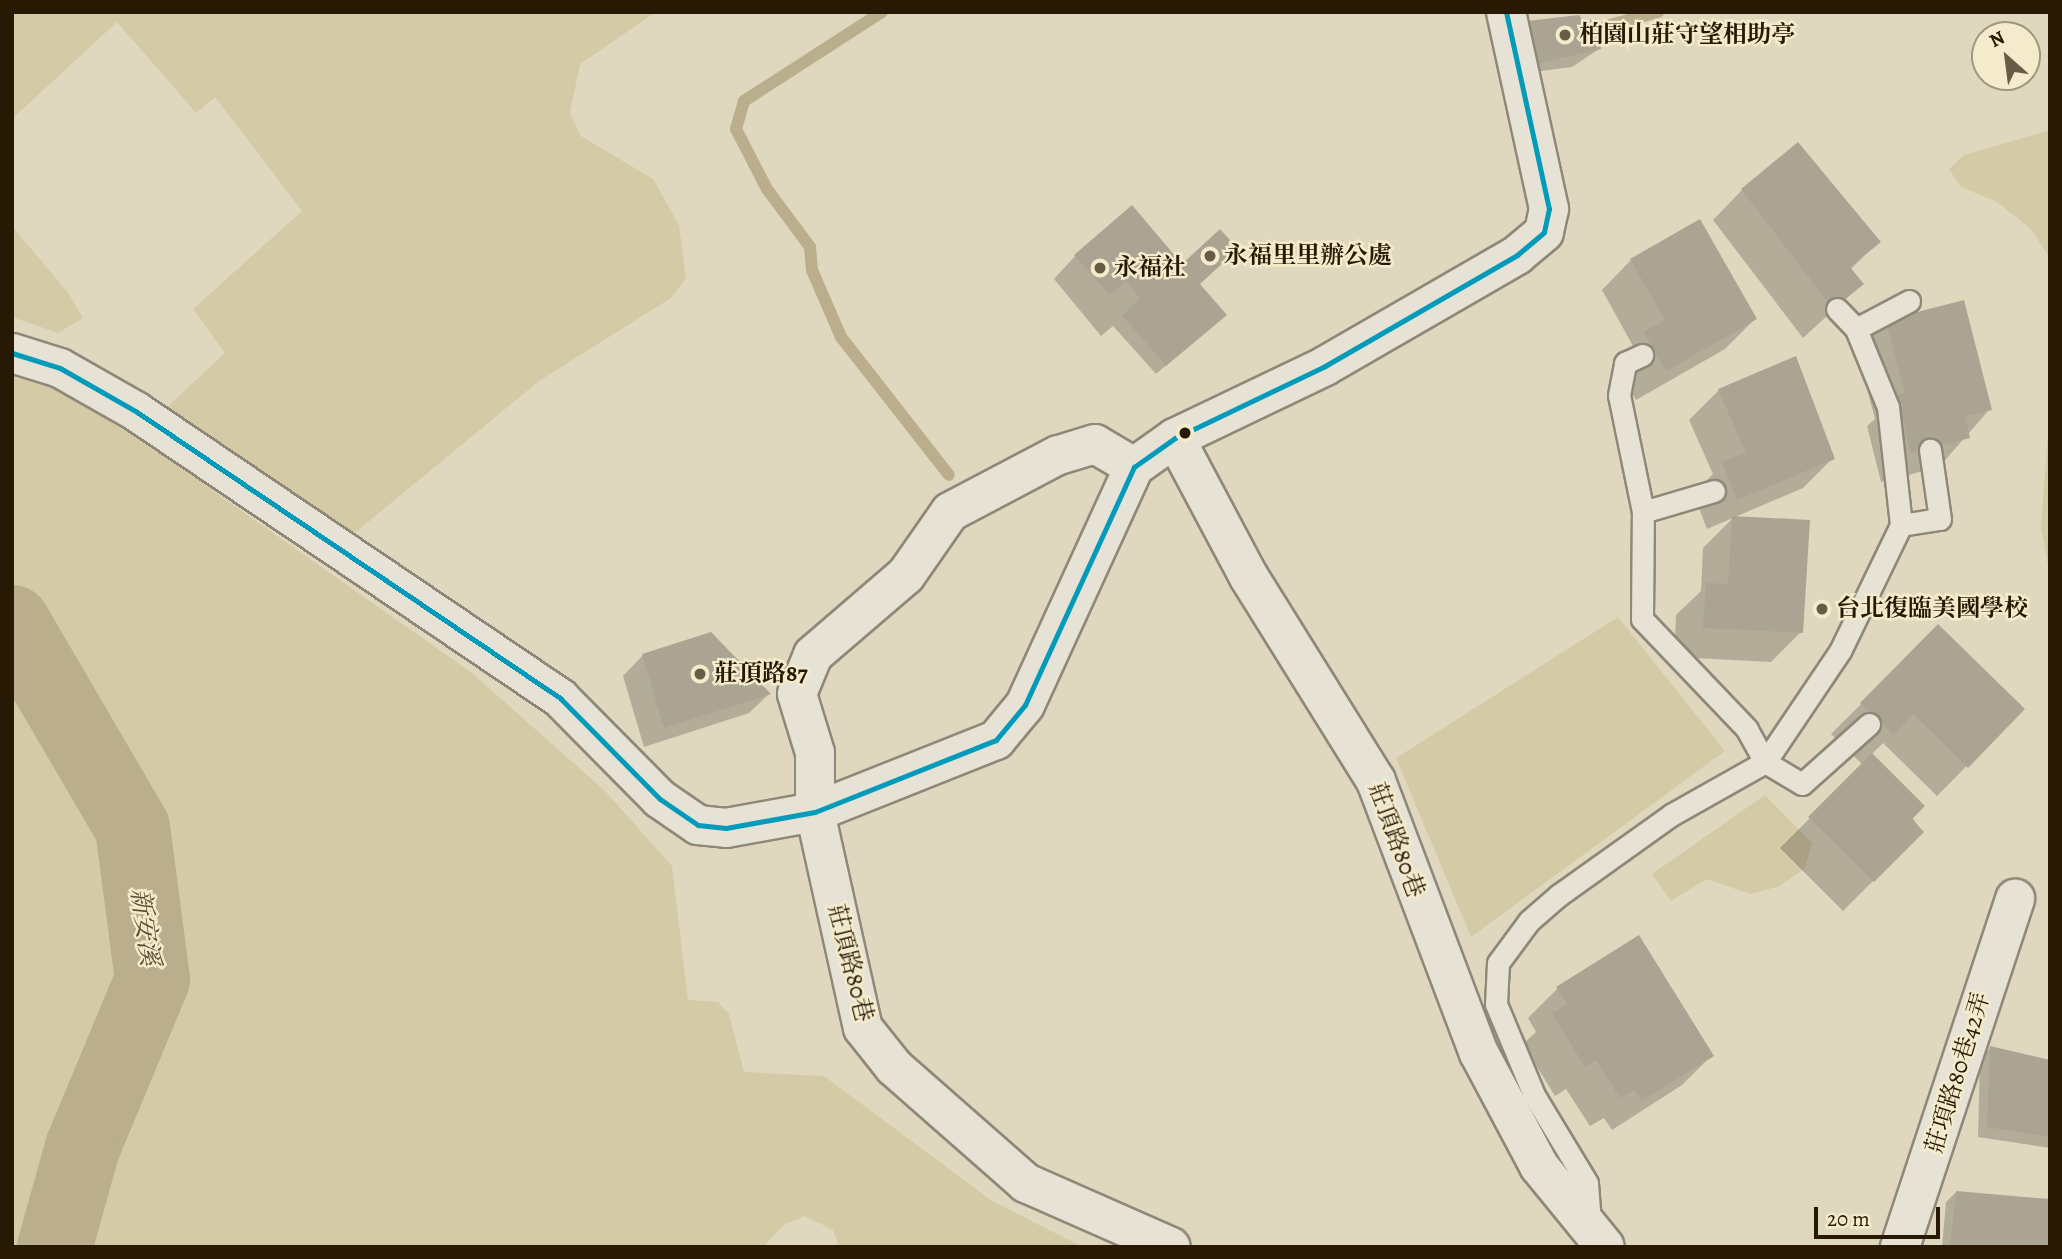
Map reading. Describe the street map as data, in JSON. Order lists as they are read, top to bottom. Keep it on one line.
{"streets":{"street":["莊頂路80巷","莊項路80巷42弄"]},"water":["新安溪"],"places":["柏園山莊守望相助亭","永福里里辦公處","永福社","台北復臨美國學校","莊頂路87"],"scale_bar":"20 m","north":"top left"}
